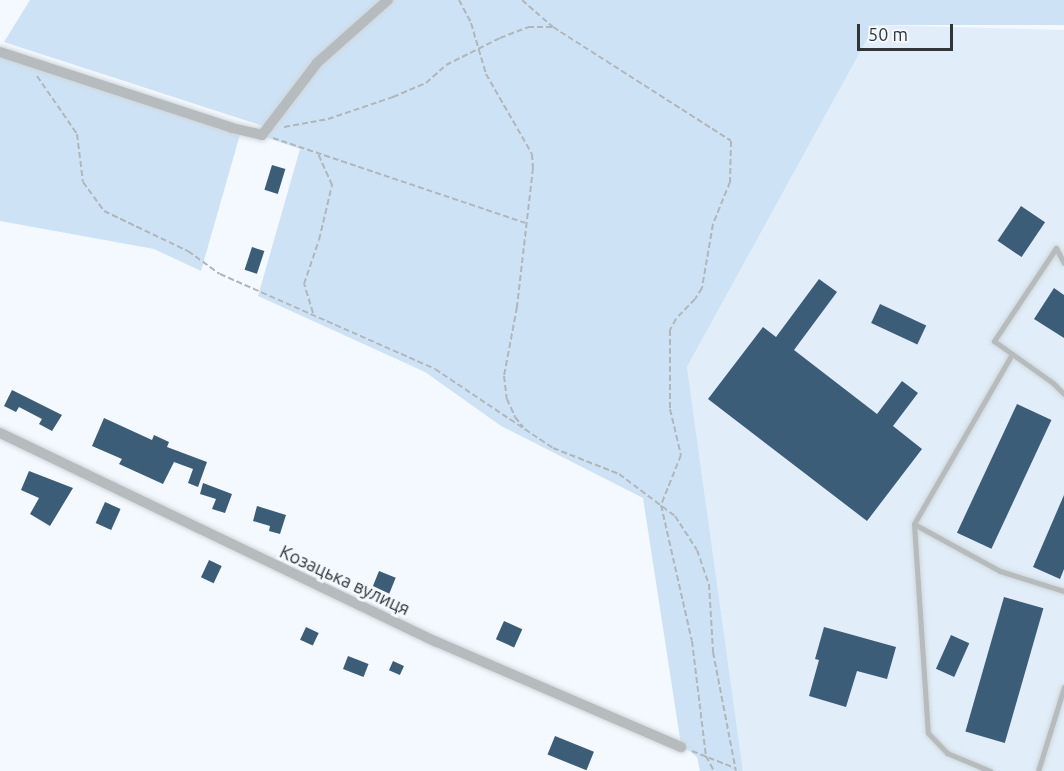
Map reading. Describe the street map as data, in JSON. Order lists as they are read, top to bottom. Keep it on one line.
{"streets":{"street":["Козацька вулиця"]},"scale_bar":"50 m"}
